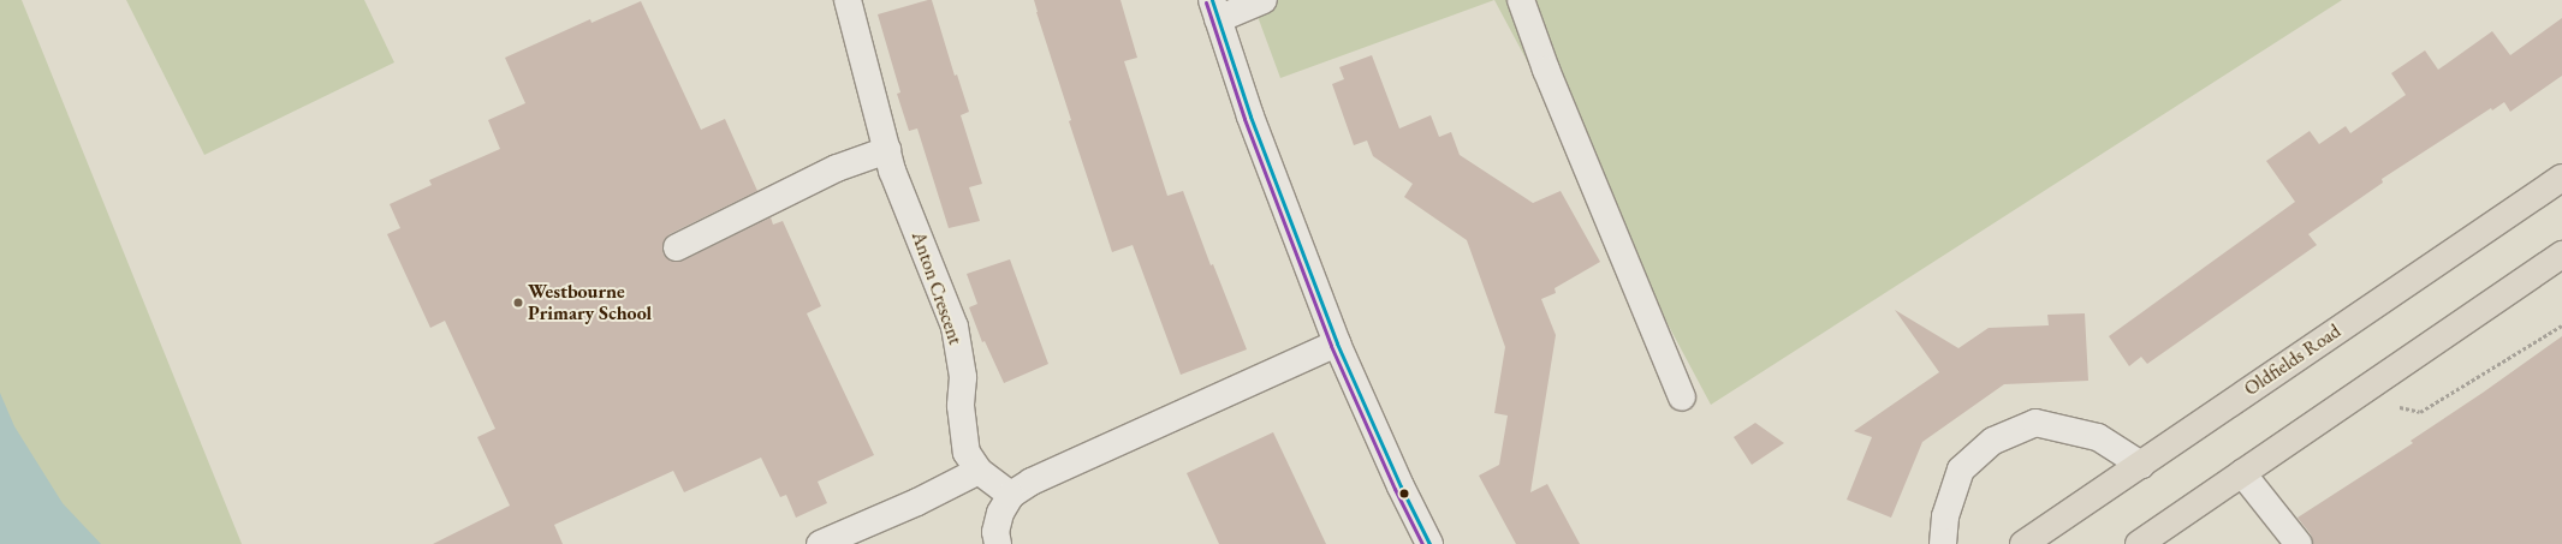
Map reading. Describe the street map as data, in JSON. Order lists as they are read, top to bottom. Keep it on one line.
{"streets":{"highway":["Oldfields Road"],"street":["Anton Crescent"]},"places":["Westbourne Primary School"]}
